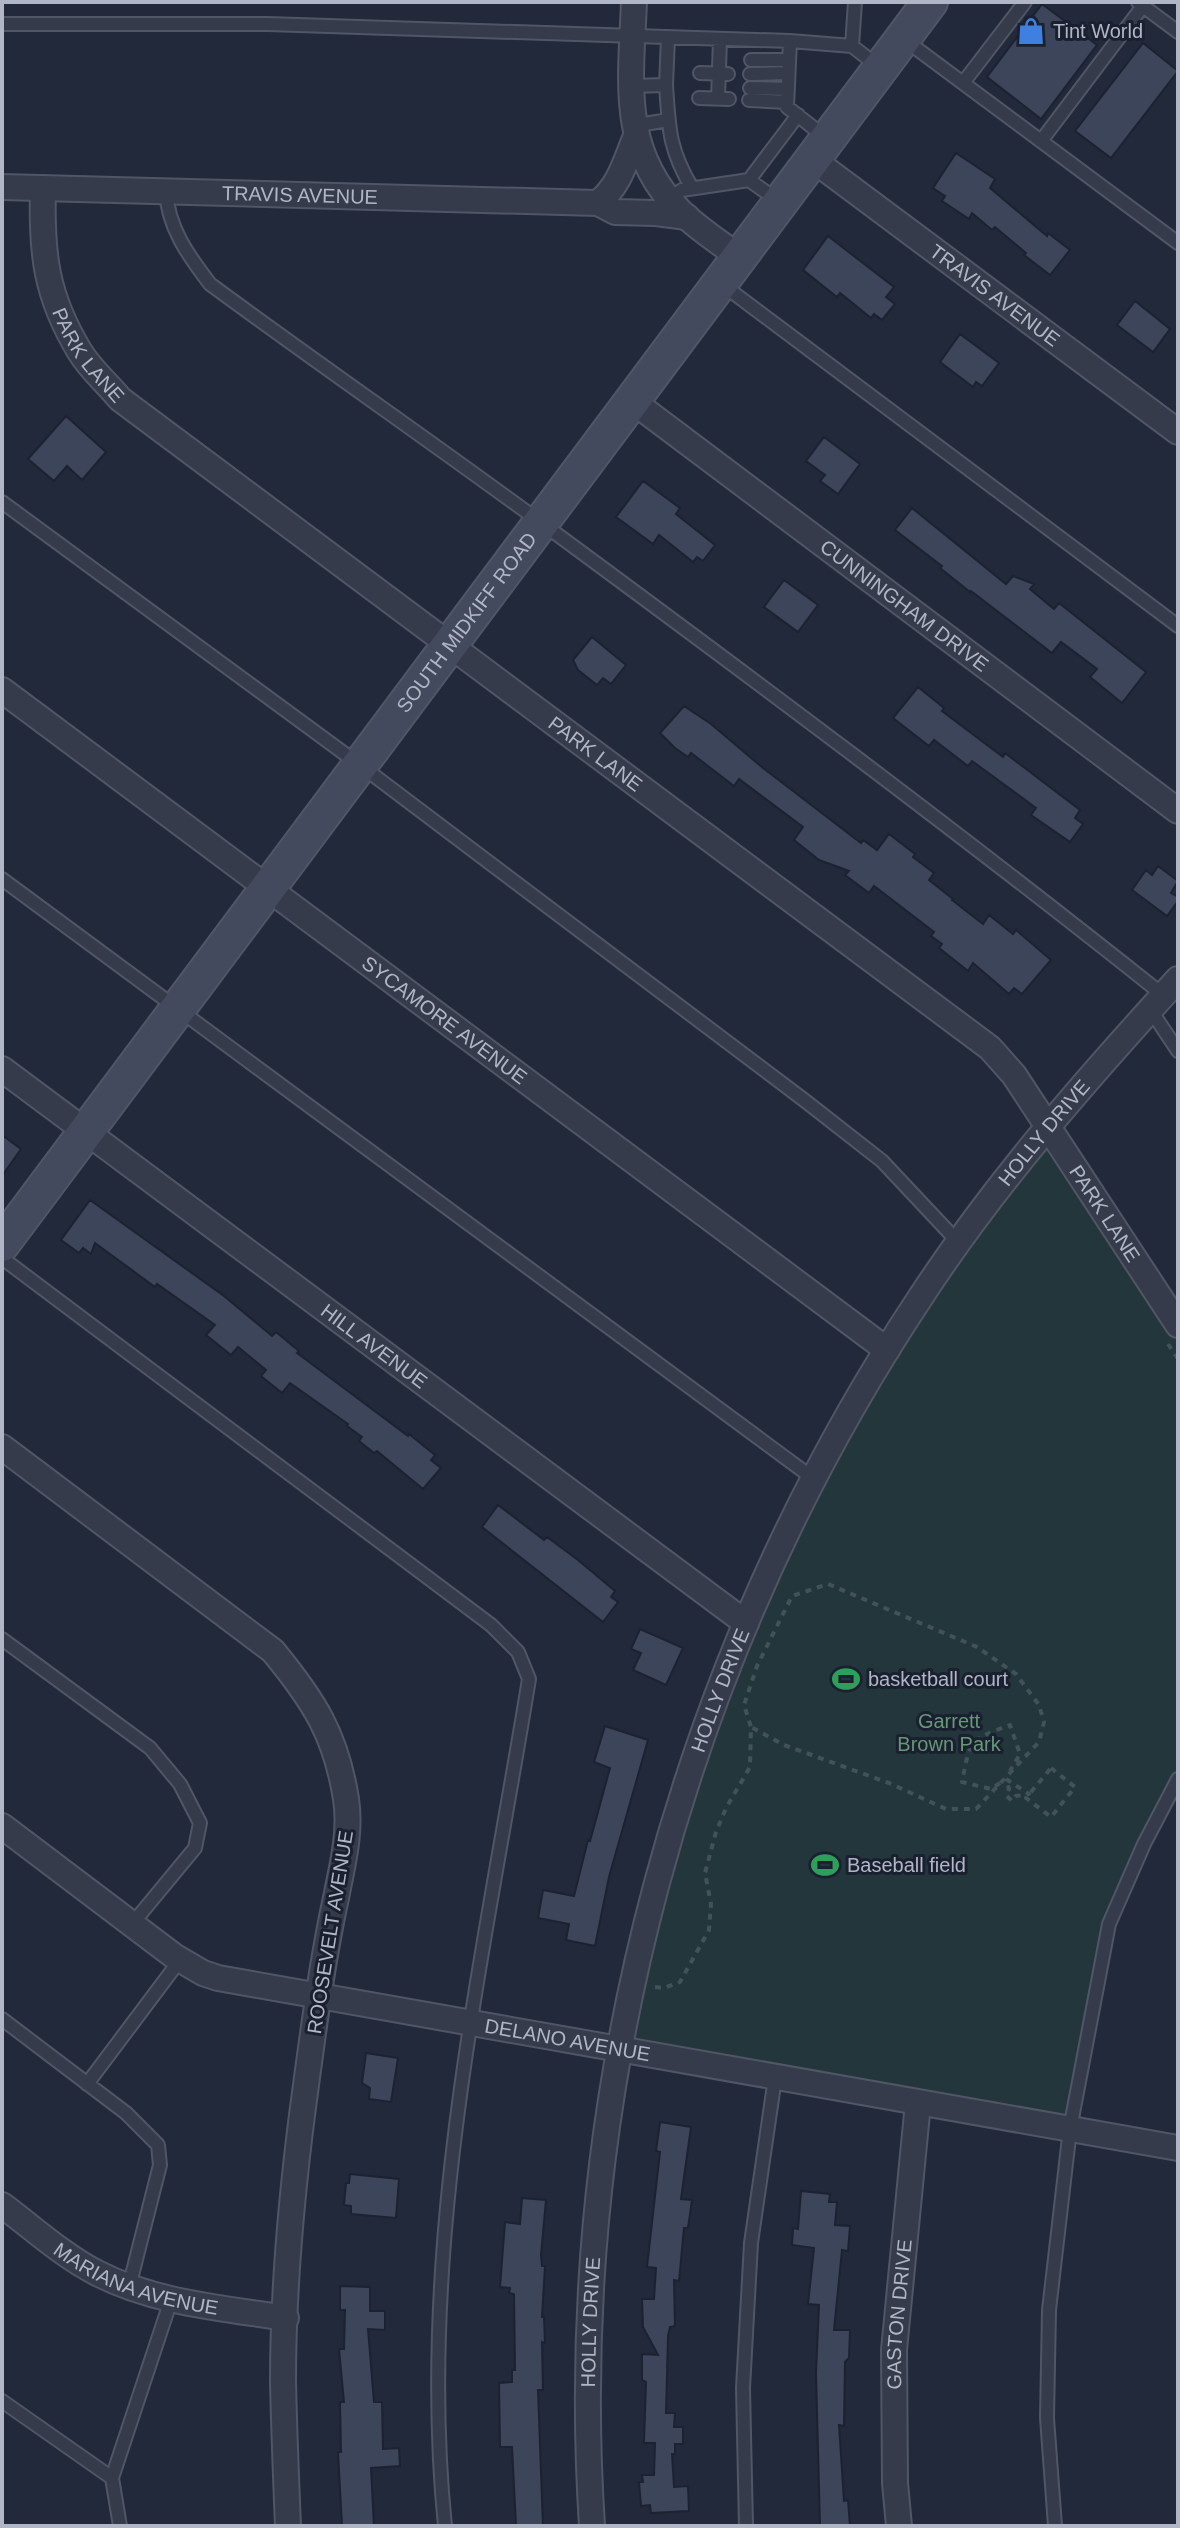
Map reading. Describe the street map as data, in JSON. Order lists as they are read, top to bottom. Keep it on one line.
{"streets":{"main road":["SOUTH MIDKIFF ROAD"],"street":["TRAVIS AVENUE","PARK LANE","CUNNINGHAM DRIVE","SYCAMORE AVENUE","HOLLY DRIVE","HILL AVENUE","ROOSEVELT AVENUE","DELANO AVENUE","MARIANA AVENUE","GASTON DRIVE"]},"crossings":[["TRAVIS AVENUE","PARK LANE"],["TRAVIS AVENUE","SOUTH MIDKIFF ROAD"],["PARK LANE","SOUTH MIDKIFF ROAD"],["PARK LANE","HOLLY DRIVE"],["CUNNINGHAM DRIVE","SOUTH MIDKIFF ROAD"],["SOUTH MIDKIFF ROAD","SYCAMORE AVENUE"],["SOUTH MIDKIFF ROAD","HILL AVENUE"],["SYCAMORE AVENUE","HOLLY DRIVE"],["HOLLY DRIVE","HILL AVENUE"],["HOLLY DRIVE","DELANO AVENUE"],["ROOSEVELT AVENUE","DELANO AVENUE"],["ROOSEVELT AVENUE","MARIANA AVENUE"],["DELANO AVENUE","GASTON DRIVE"]],"parks":["Garrett Brown Park"],"places":{"shop":["Tint World"],"sports":["basketball court","Baseball field"]}}
